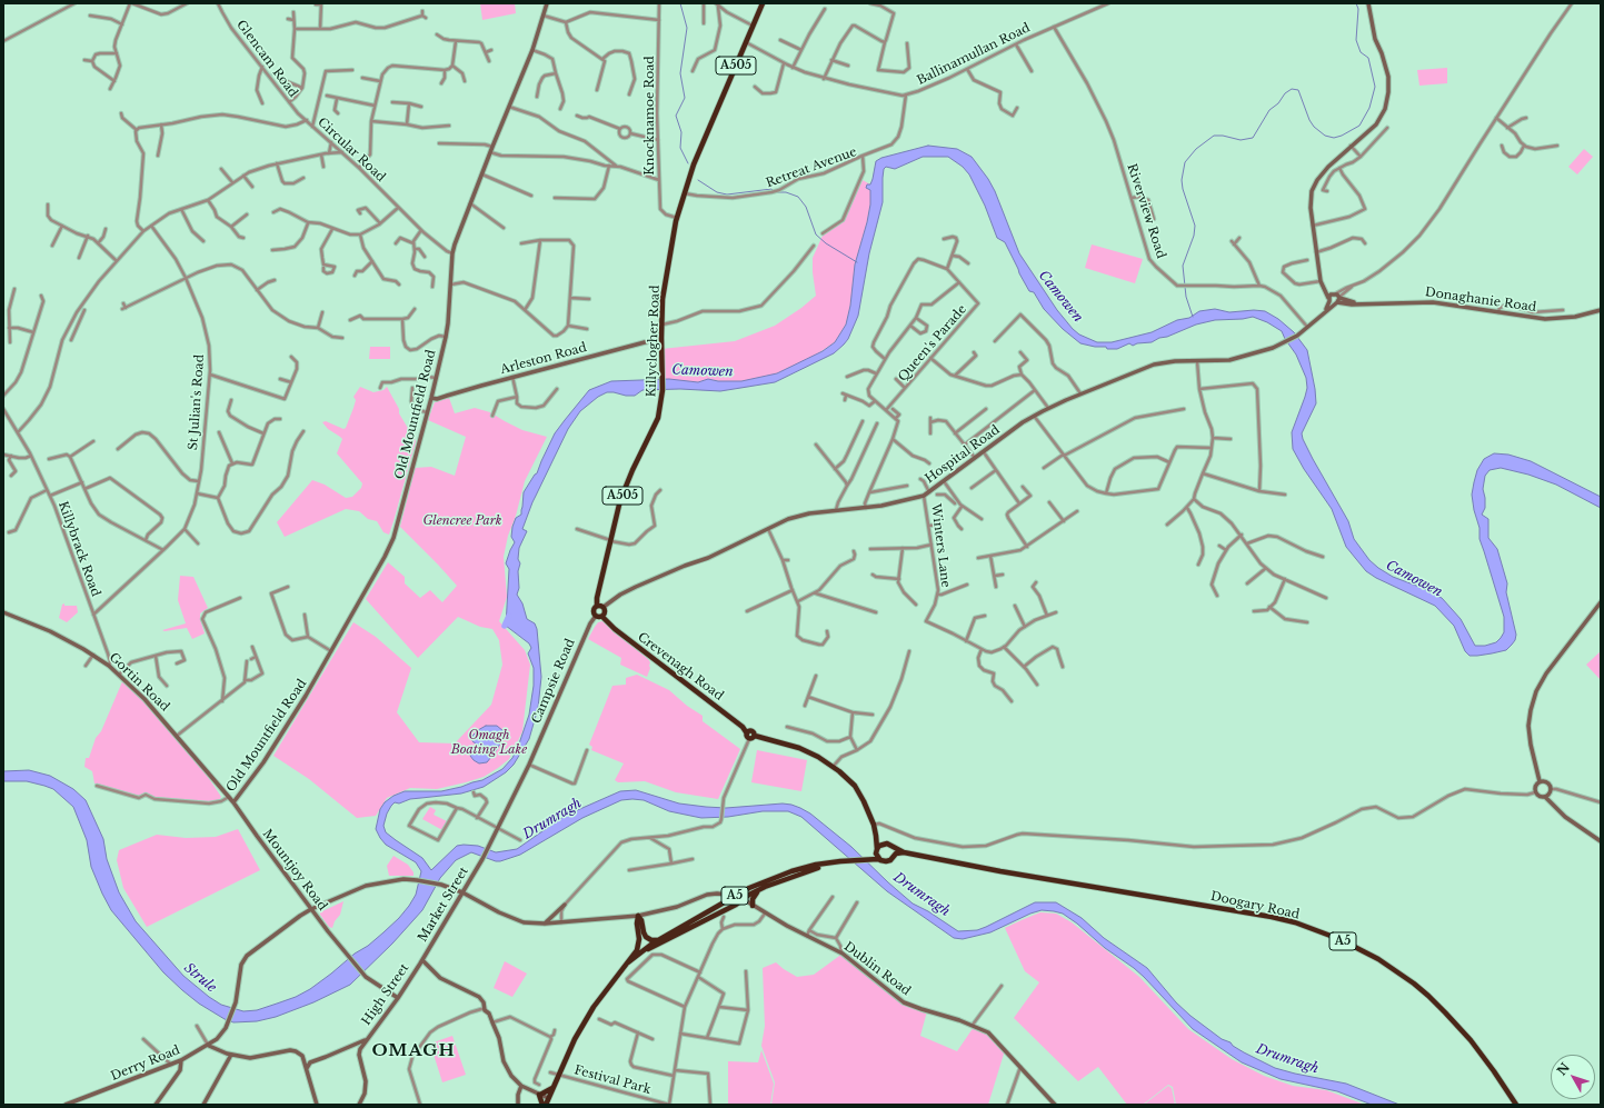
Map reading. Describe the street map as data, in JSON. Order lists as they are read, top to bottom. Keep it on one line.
{"streets":{"highway":["A505","Killyclogher Road","Crevenagh Road","A5","Doogary Road"],"main road":["Donaghanie Road","Arleston Road","Old Mountfield Road","Hospital Road","Campsie Road","Gortin Road","Mountjoy Road","Market Street","Dublin Road","High Street","Derry Road"],"street":["Ballinamullan Road","Glencam Road","Knocknamoe Road","Circular Road","Retreat Avenue","Riverview Road","Queen's Parade","St Julian's Road","Winters Lane","Killybrack Road","Festival Park"]},"crossings":[["Ballinamullan Road","Retreat Avenue"],["Ballinamullan Road","Riverview Road"],["Ballinamullan Road","Killyclogher Road"],["Glencam Road","Circular Road"],["A505","Killyclogher Road"],["A505","Hospital Road"],["A505","Crevenagh Road"],["A505","Campsie Road"],["Knocknamoe Road","Killyclogher Road"],["Circular Road","Old Mountfield Road"],["Retreat Avenue","Killyclogher Road"],["Riverview Road","Hospital Road"],["Killyclogher Road","Arleston Road"],["Killyclogher Road","Hospital Road"],["Killyclogher Road","Crevenagh Road"],["Killyclogher Road","Campsie Road"],["Arleston Road","Old Mountfield Road"],["Old Mountfield Road","Gortin Road"],["Old Mountfield Road","Mountjoy Road"],["Hospital Road","Winters Lane"],["Hospital Road","Crevenagh Road"],["Hospital Road","Campsie Road"],["Killybrack Road","Gortin Road"],["Crevenagh Road","Campsie Road"],["Campsie Road","Market Street"],["Gortin Road","Mountjoy Road"],["Mountjoy Road","High Street"],["Mountjoy Road","Derry Road"],["A5","Doogary Road"],["Market Street","High Street"]],"districts":["OMAGH"],"water":["Camowen","Drumragh","Strule"],"parks":["Glencree Park","Omagh Boating Lake"],"north":"top left"}
